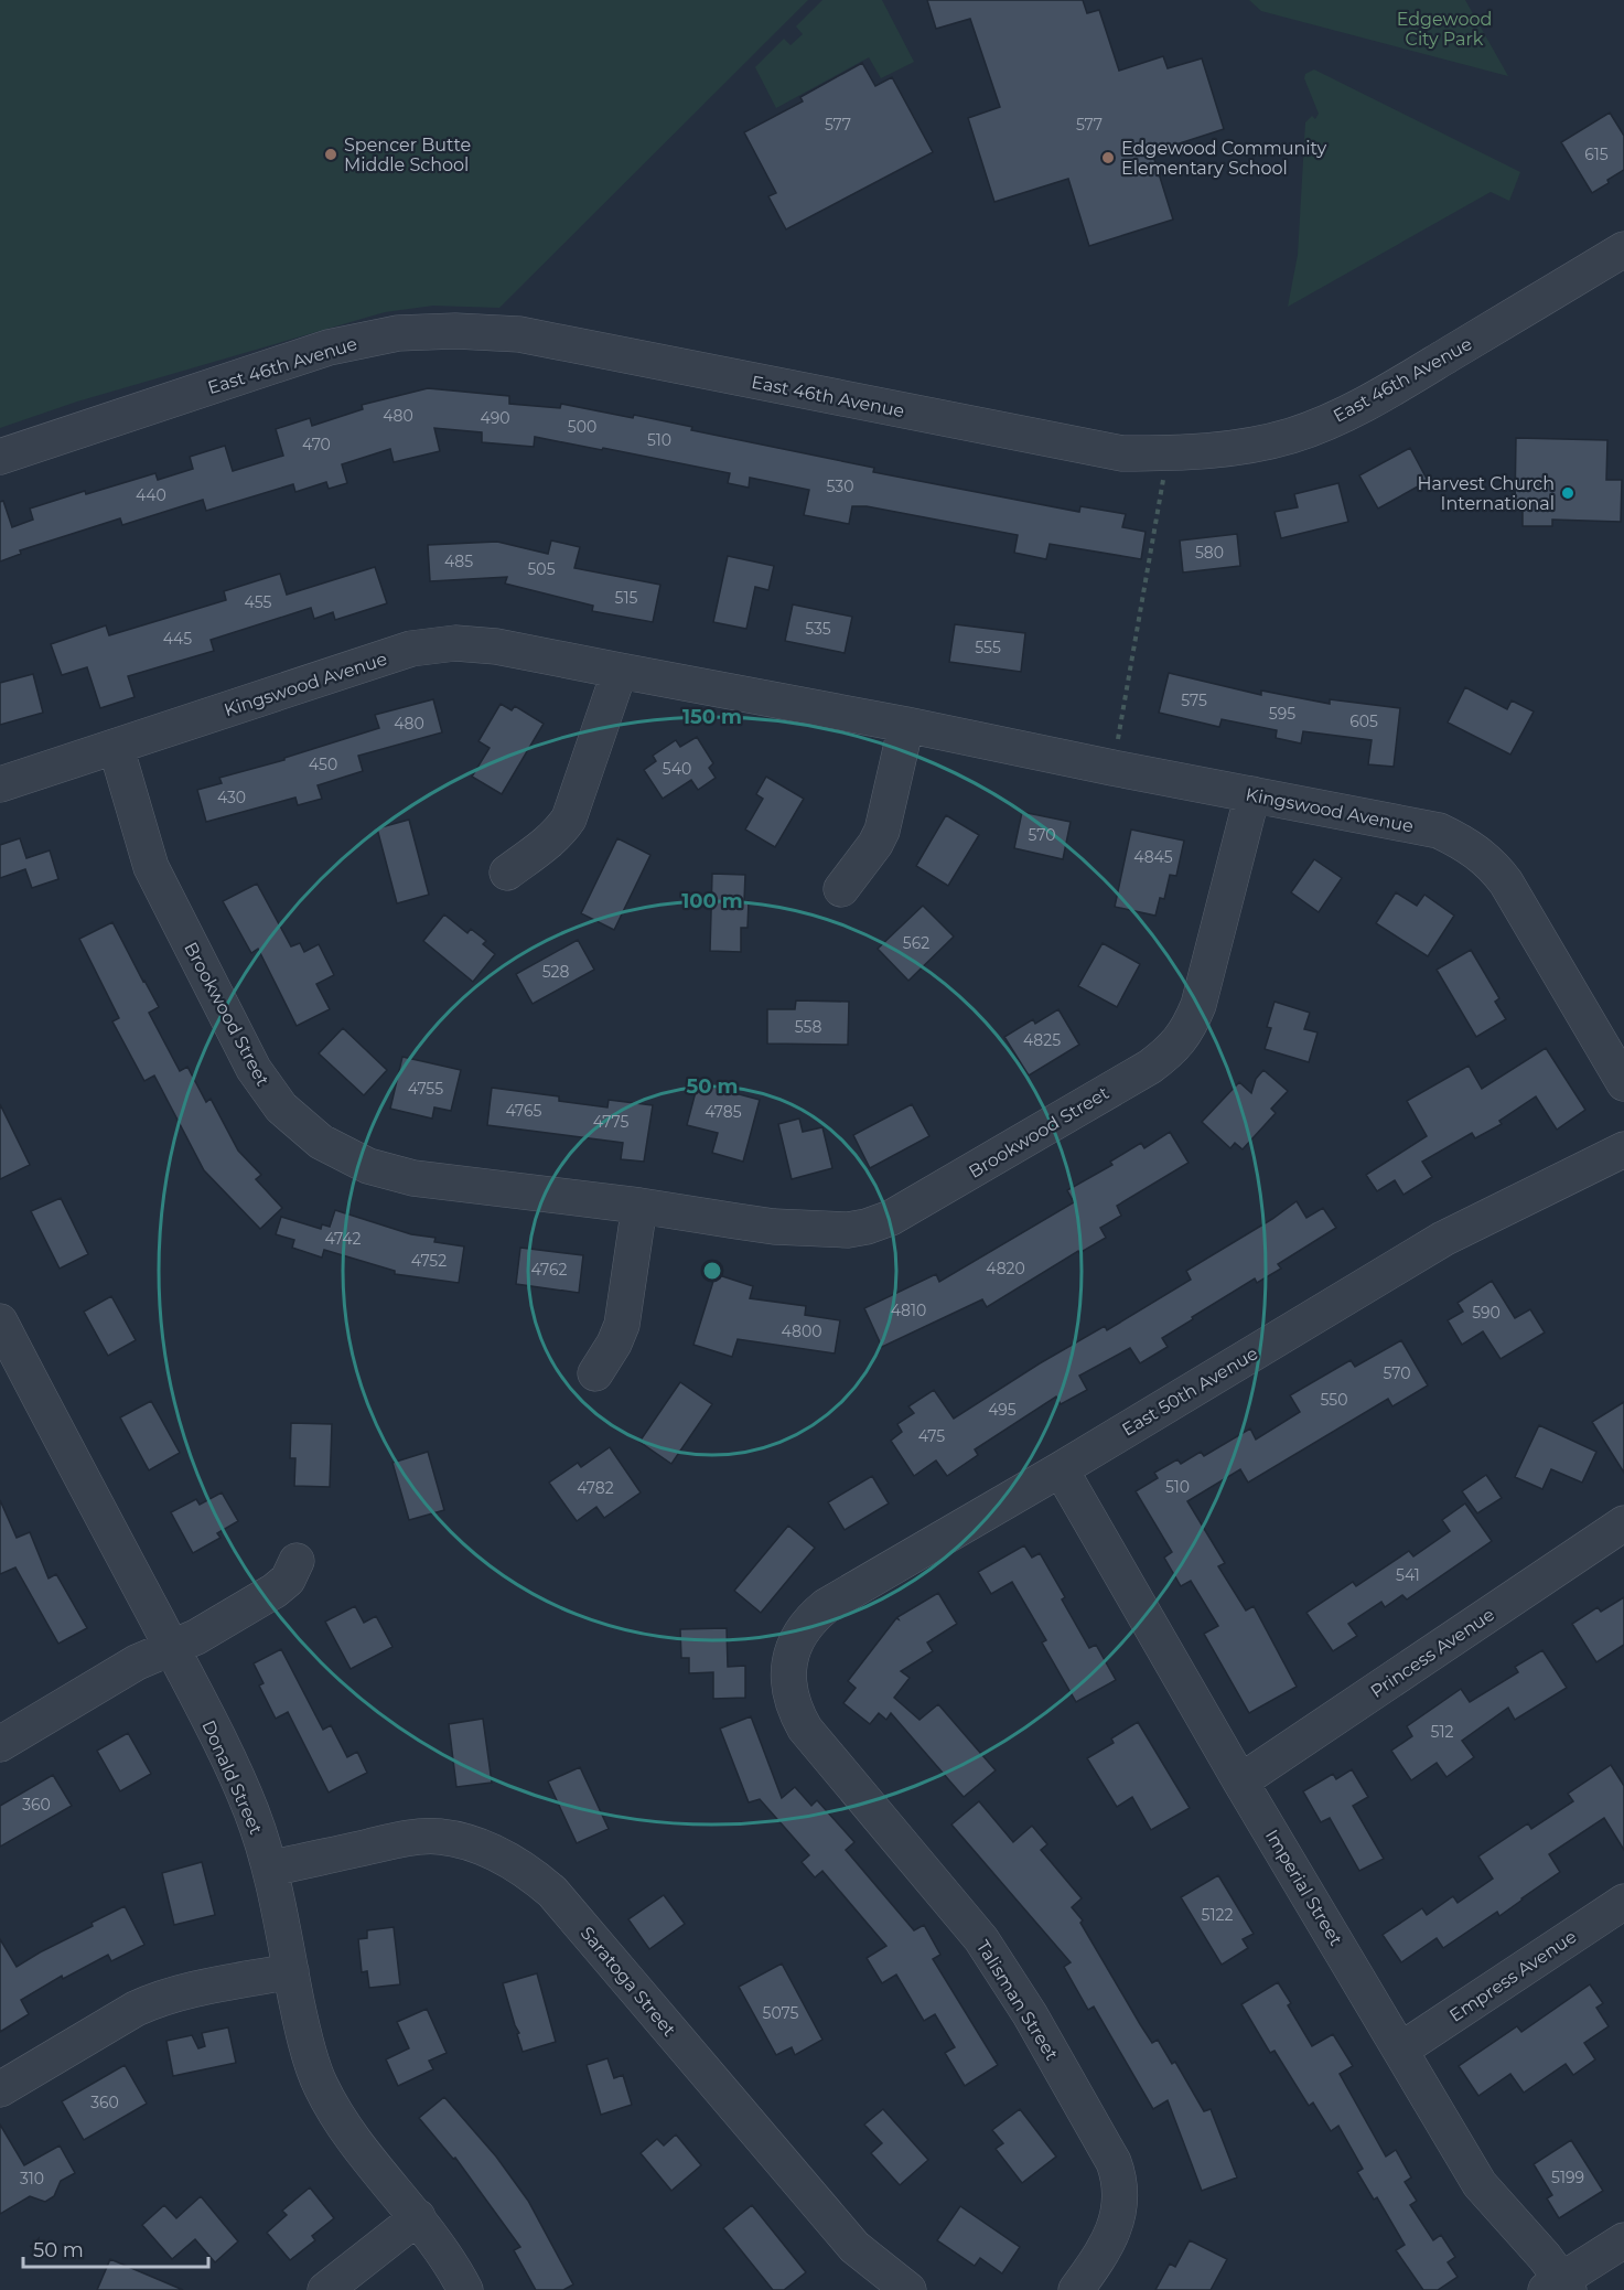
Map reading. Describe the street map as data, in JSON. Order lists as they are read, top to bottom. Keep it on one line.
{"streets":{"street":["East 46th Avenue","Kingswood Avenue","Brookwood Street","East 50th Avenue","Princess Avenue","Donald Street","Imperial Street","Empress Avenue","Saratoga Street","Talisman Street"]},"crossings":[["Kingswood Avenue","Brookwood Street"],["East 50th Avenue","Imperial Street"],["East 50th Avenue","Talisman Street"],["Princess Avenue","Imperial Street"],["Donald Street","Saratoga Street"],["Imperial Street","Empress Avenue"]],"parks":["Edgewood City Park"],"places":["Spencer Butte Middle School","Edgewood Community Elementary School","Harvest Church International"],"house_numbers":["577","577","615","480","490","500","510","470","530","440","580","485","505","515","455","535","445","555","575","595","605","480","450","540","430","570","4845","562","528","558","4825","4755","4765","4785","4775","4742","4752","4820","4762","4810","590","4800","570","550","495","475","510","4782","541","512","360","5122","5075","360","5199","310"],"scale_bar":"50 m","rings":["150 m","100 m","50 m"]}
